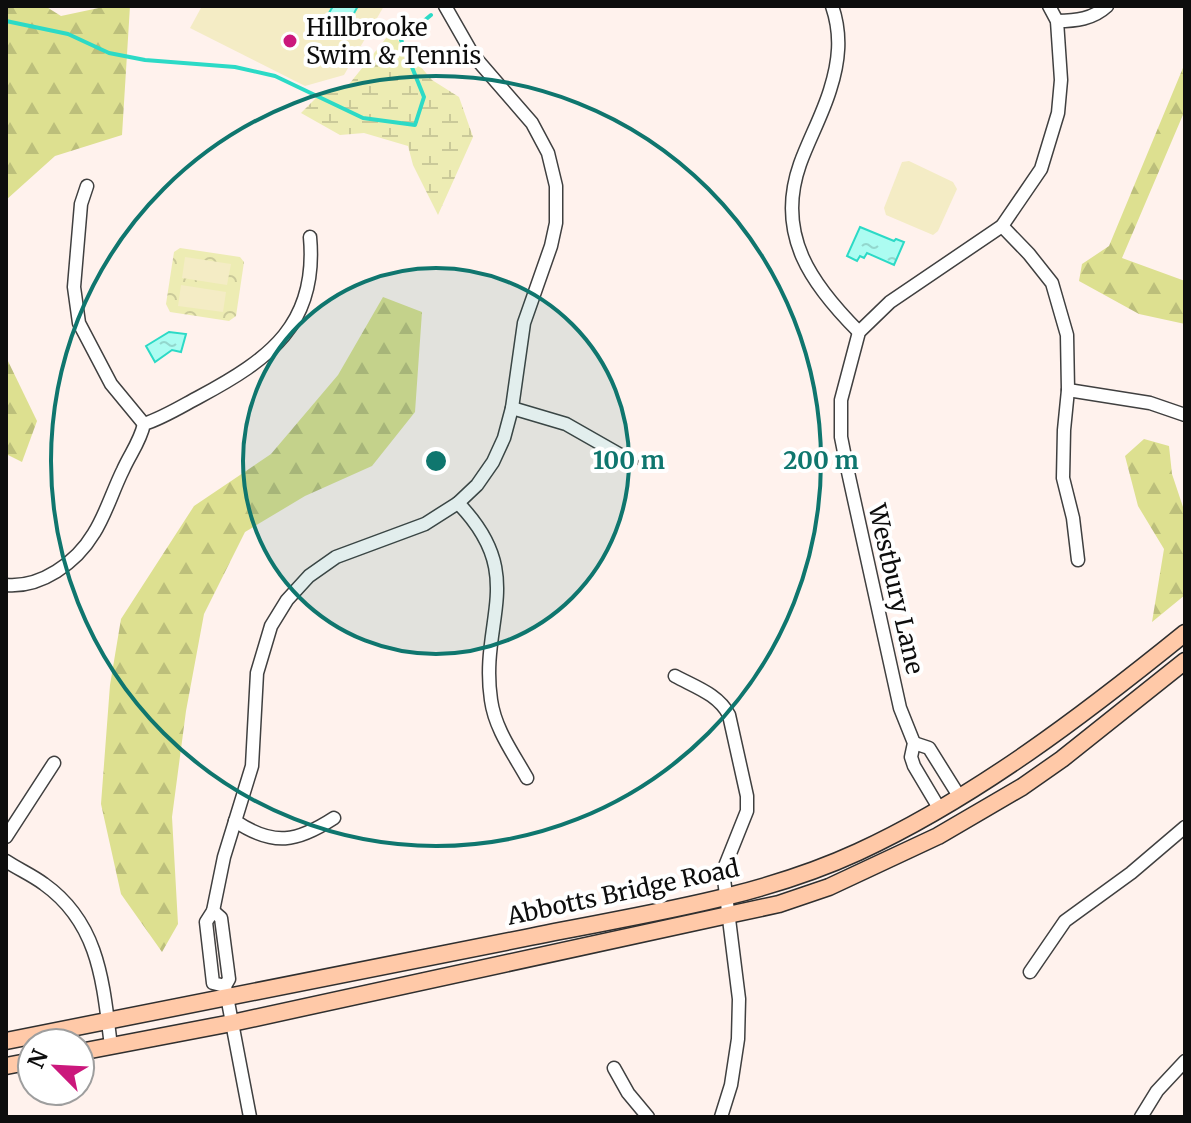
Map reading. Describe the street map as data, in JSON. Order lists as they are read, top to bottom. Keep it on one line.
{"streets":{"main road":["Abbotts Bridge Road"],"street":["Westbury Lane"]},"crossings":[["Westbury Lane","Abbotts Bridge Road"]],"places":["Hillbrooke Swim & Tennis"],"north":"top left","rings":["100 m","200 m"]}
